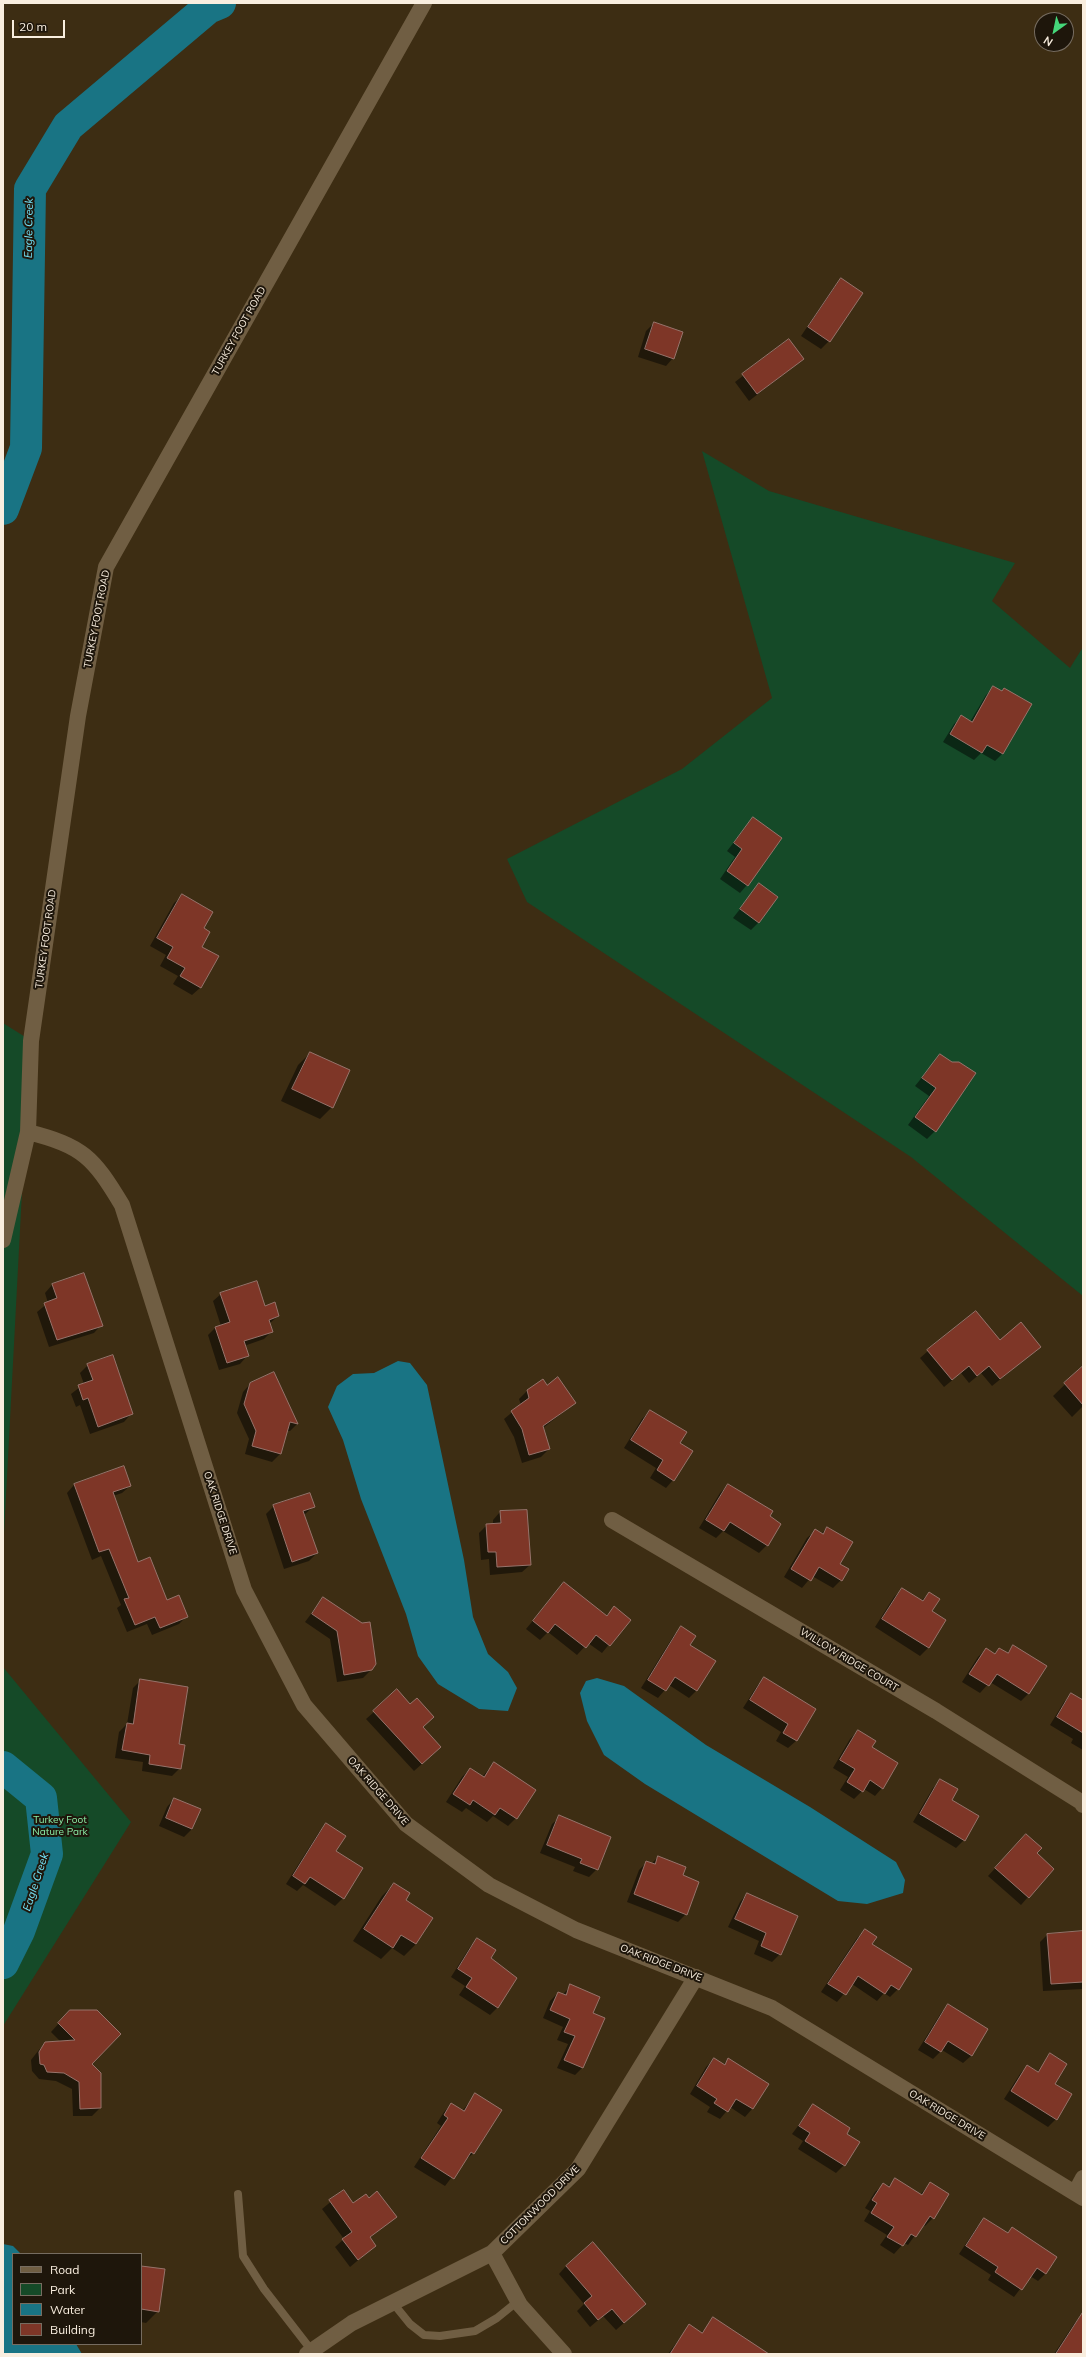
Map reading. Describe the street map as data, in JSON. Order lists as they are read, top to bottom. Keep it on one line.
{"streets":{"street":["TURKEY FOOT ROAD","OAK RIDGE DRIVE","WILLOW RIDGE COURT","COTTONWOOD DRIVE"]},"crossings":[["TURKEY FOOT ROAD","OAK RIDGE DRIVE"],["OAK RIDGE DRIVE","COTTONWOOD DRIVE"]],"water":["Eagle Creek"],"parks":["Turkey Foot Nature Park"],"legend":["Road","Park","Water","Building"],"scale_bar":"20 m","north":"bottom left"}
